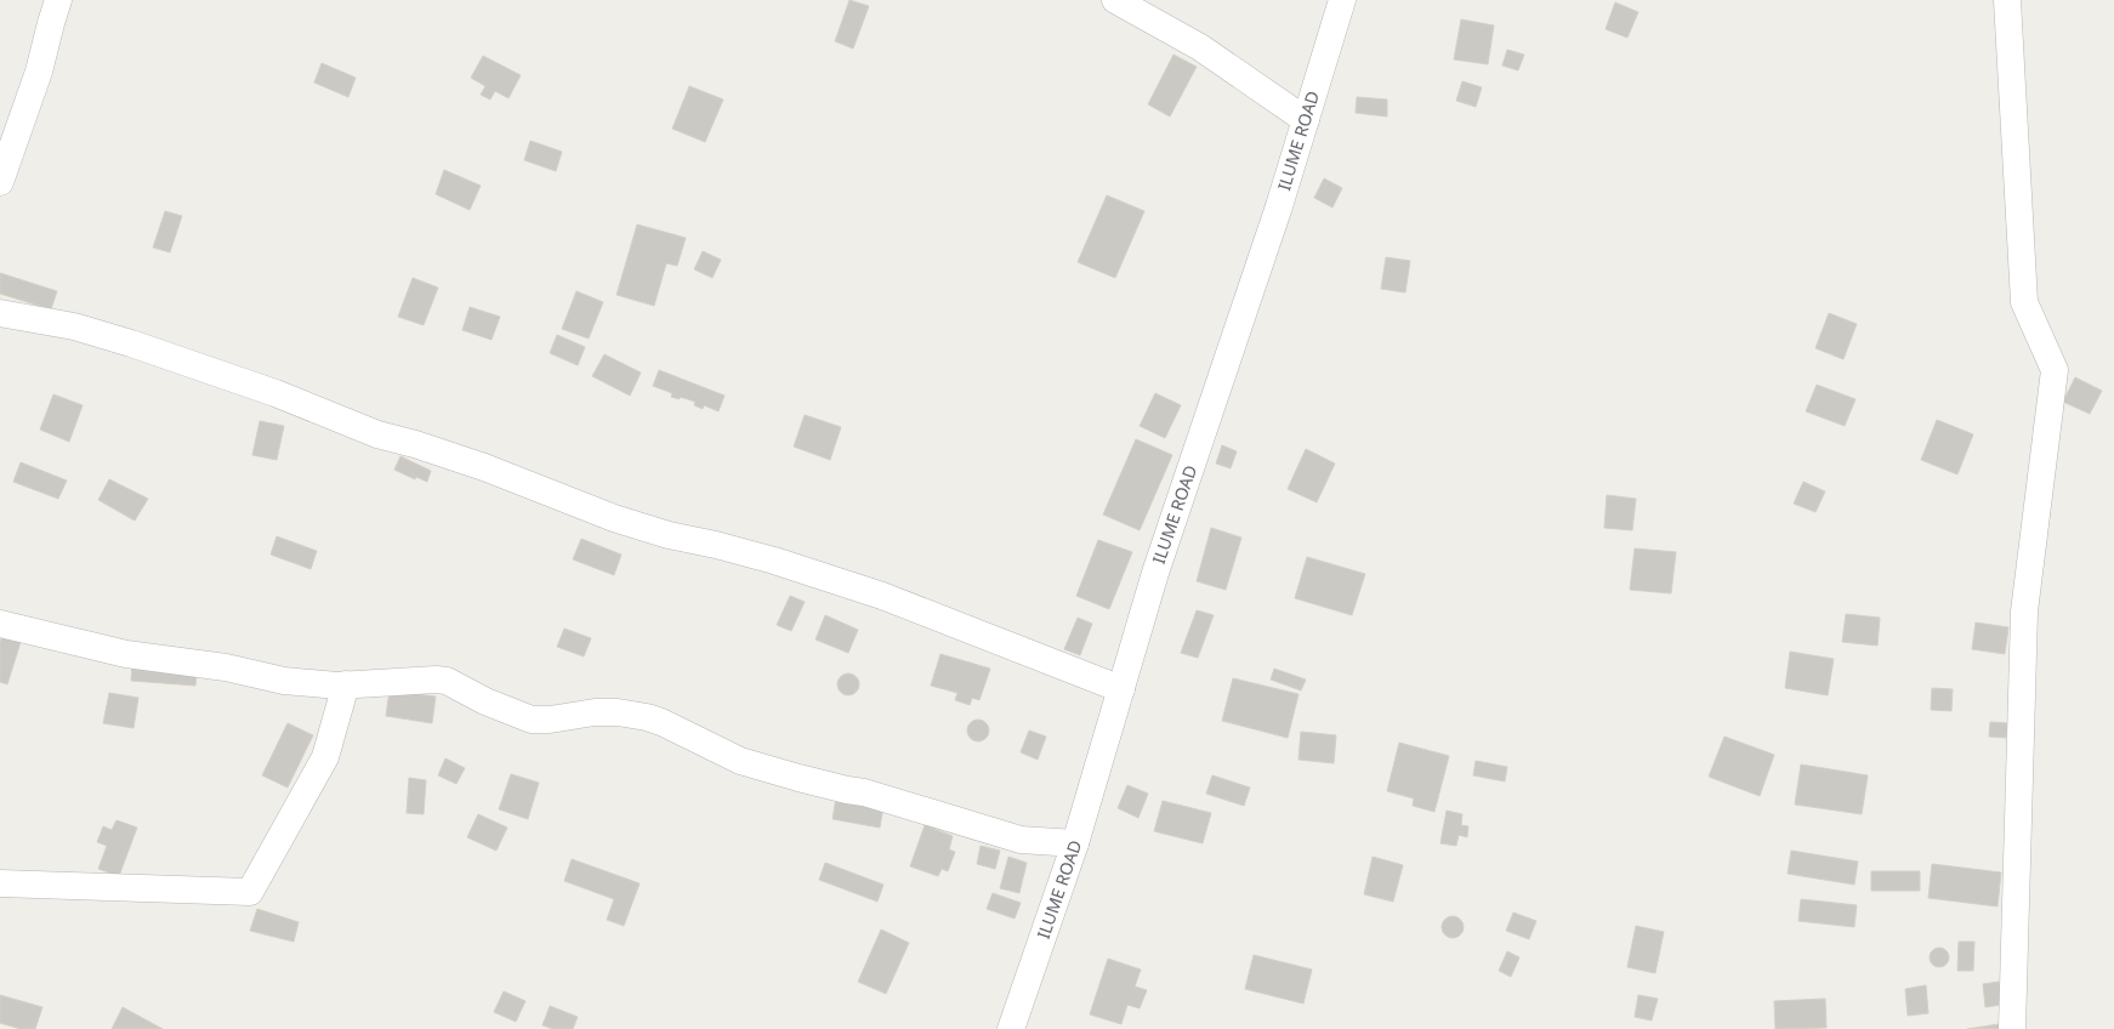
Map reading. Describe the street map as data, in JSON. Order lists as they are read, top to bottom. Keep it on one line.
{"streets":{"street":["ILUME ROAD"]}}
